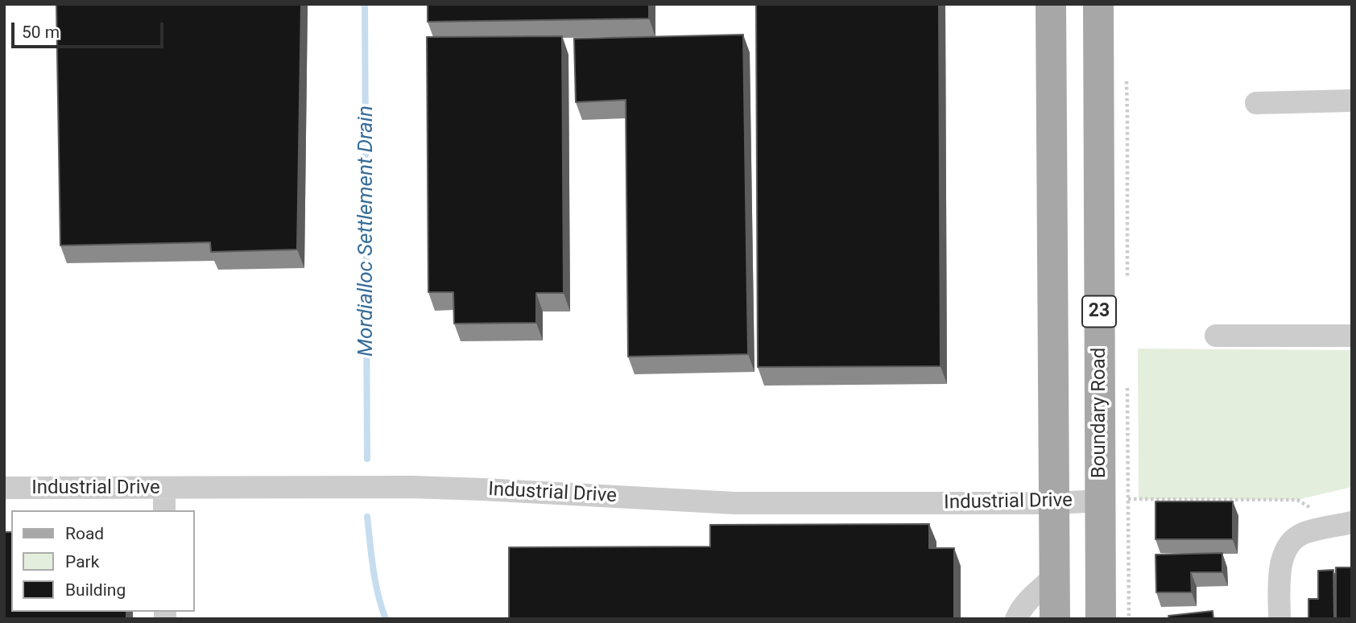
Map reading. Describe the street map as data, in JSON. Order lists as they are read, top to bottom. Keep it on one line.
{"streets":{"main road":["23","Boundary Road"],"street":["Industrial Drive"]},"crossings":[["23","Industrial Drive"],["Boundary Road","Industrial Drive"]],"water":["Mordialloc Settlement Drain"],"legend":["Road","Park","Building"],"scale_bar":"50 m"}
